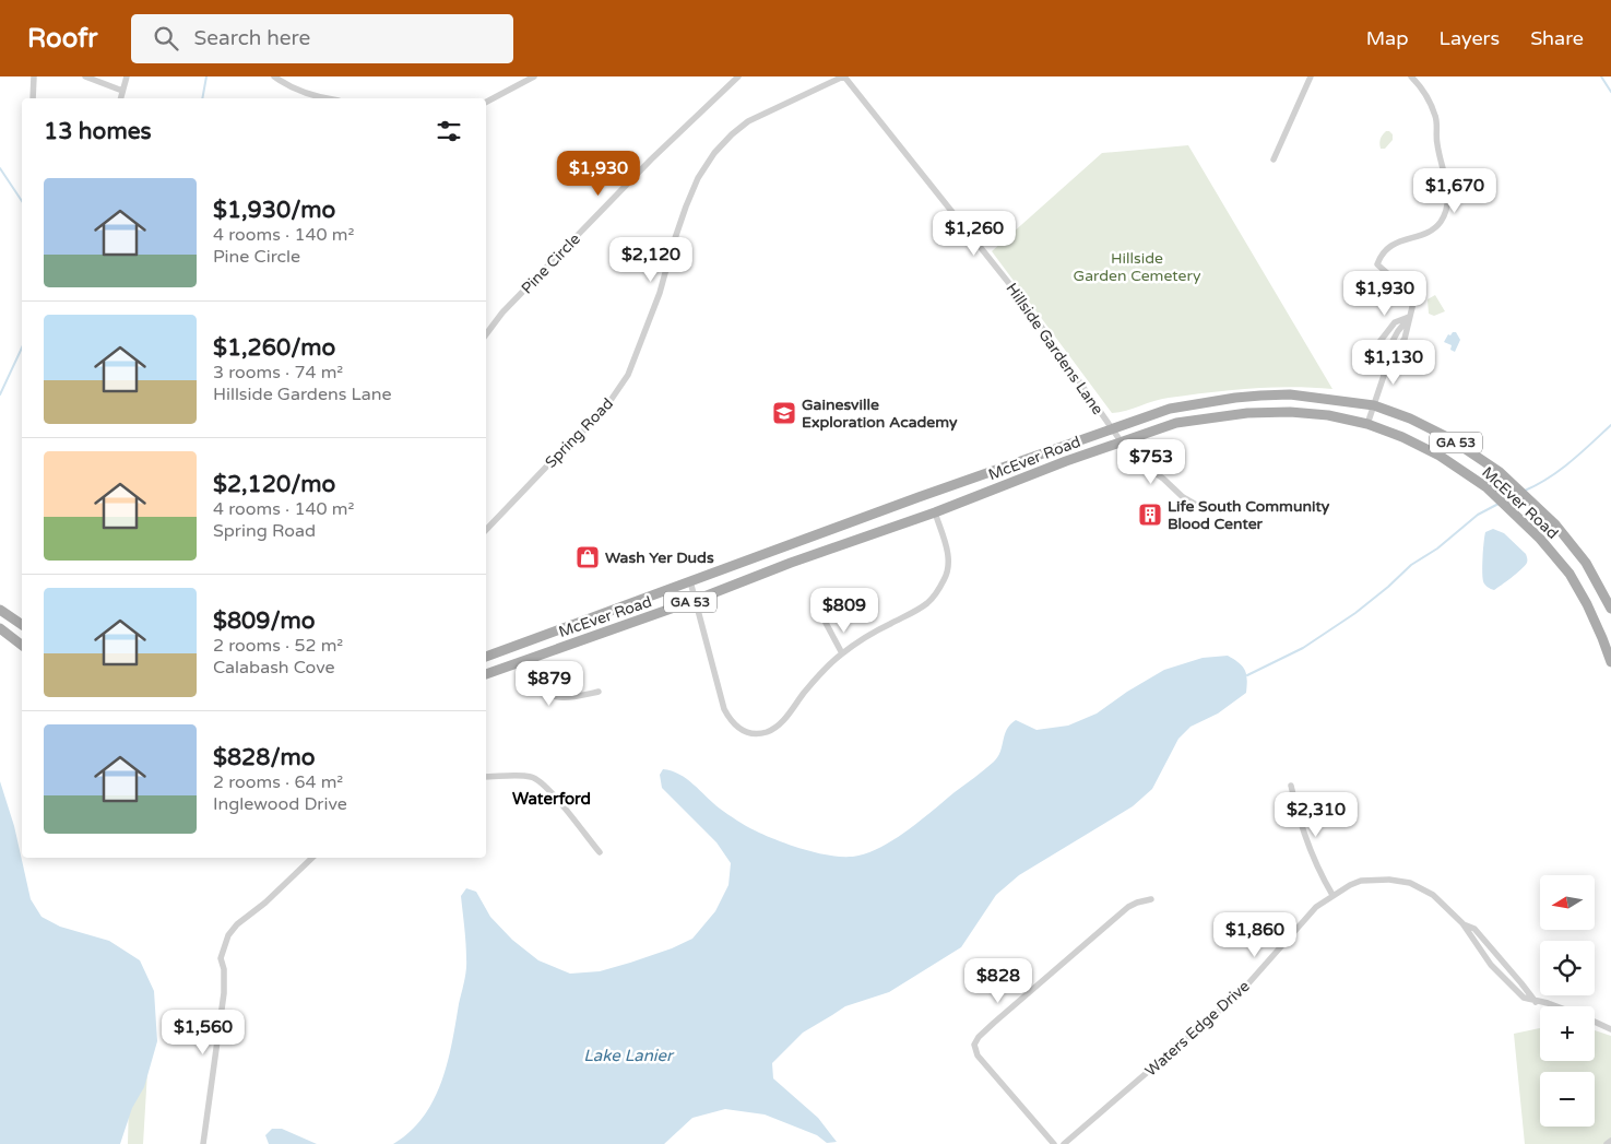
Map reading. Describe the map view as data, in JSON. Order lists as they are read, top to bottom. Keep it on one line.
{"streets":{"main road":["GA 53","McEver Road"],"street":["Pine Circle","Hillside Gardens Lane","Spring Road","Waters Edge Drive"]},"crossings":[["Hillside Gardens Lane","Spring Road"],["Hillside Gardens Lane","McEver Road"]],"districts":["Waterford"],"water":["Lake Lanier"],"parks":["Hillside Garden Cemetery"],"places":{"school or university":["Gainesville Exploration Academy"],"building":["Life South Community Blood Center"],"shop":["Wash Yer Duds"]},"north":"left","page":{"header":"Roofr","search":"Search here","nav":["Map","Layers","Share"],"heading":"13 homes","price":["$1,930","$1,670","$1,260","$2,120","$1,930","$1,130","$753","$809","$879","$2,310","$1,860","$828","$1,560"],"list":[{"name":"$1,930/mo","note":"4 rooms · 140 m² · Pine Circle"},{"name":"$1,260/mo","note":"3 rooms · 74 m² · Hillside Gardens Lane"},{"name":"$2,120/mo","note":"4 rooms · 140 m² · Spring Road"},{"name":"$809/mo","note":"2 rooms · 52 m² · Calabash Cove"},{"name":"$828/mo","note":"2 rooms · 64 m² · Inglewood Drive"}],"map_buttons":["+","−"]}}
